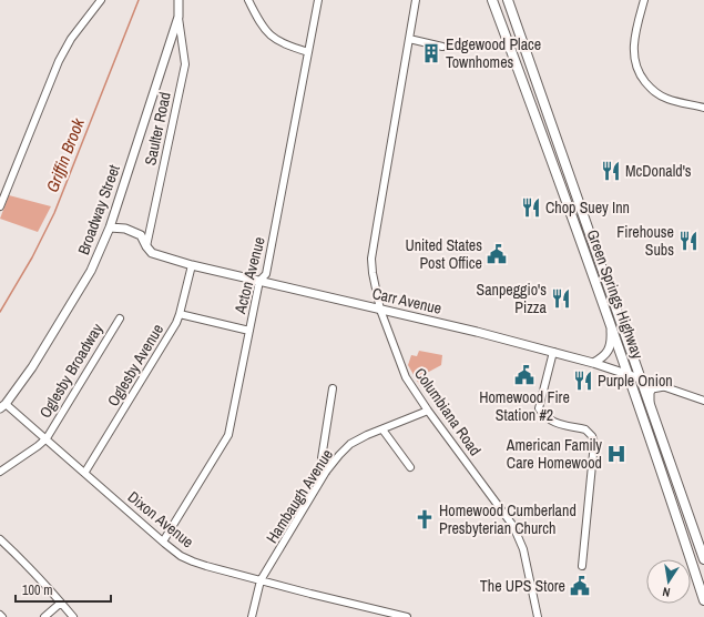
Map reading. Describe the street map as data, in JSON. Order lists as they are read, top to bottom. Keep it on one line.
{"streets":{"main road":["Green Springs Highway"],"street":["Saulter Road","Broadway Street","Acton Avenue","Carr Avenue","Oglesby Avenue","Oglesby Broadway","Columbiana Road","Hambaugh Avenue","Dixon Avenue"]},"crossings":[["Saulter Road","Broadway Street"],["Saulter Road","Carr Avenue"],["Broadway Street","Carr Avenue"],["Broadway Street","Dixon Avenue"],["Acton Avenue","Carr Avenue"],["Acton Avenue","Dixon Avenue"],["Green Springs Highway","Carr Avenue"],["Carr Avenue","Oglesby Avenue"],["Carr Avenue","Columbiana Road"],["Oglesby Avenue","Dixon Avenue"],["Oglesby Broadway","Dixon Avenue"],["Columbiana Road","Hambaugh Avenue"],["Hambaugh Avenue","Dixon Avenue"]],"water":["Griffin Brook"],"places":{"building":["Edgewood Place Townhomes"],"restaurant":["McDonald's","Chop Suey Inn","Firehouse Subs","Sanpeggio's Pizza","Purple Onion"],"public building":["United States Post Office","Homewood Fire Station #2","The UPS Store"],"hospital":["American Family Care Homewood"],"church":["Homewood Cumberland Presbyterian Church"]},"scale_bar":"100 m","north":"bottom"}
